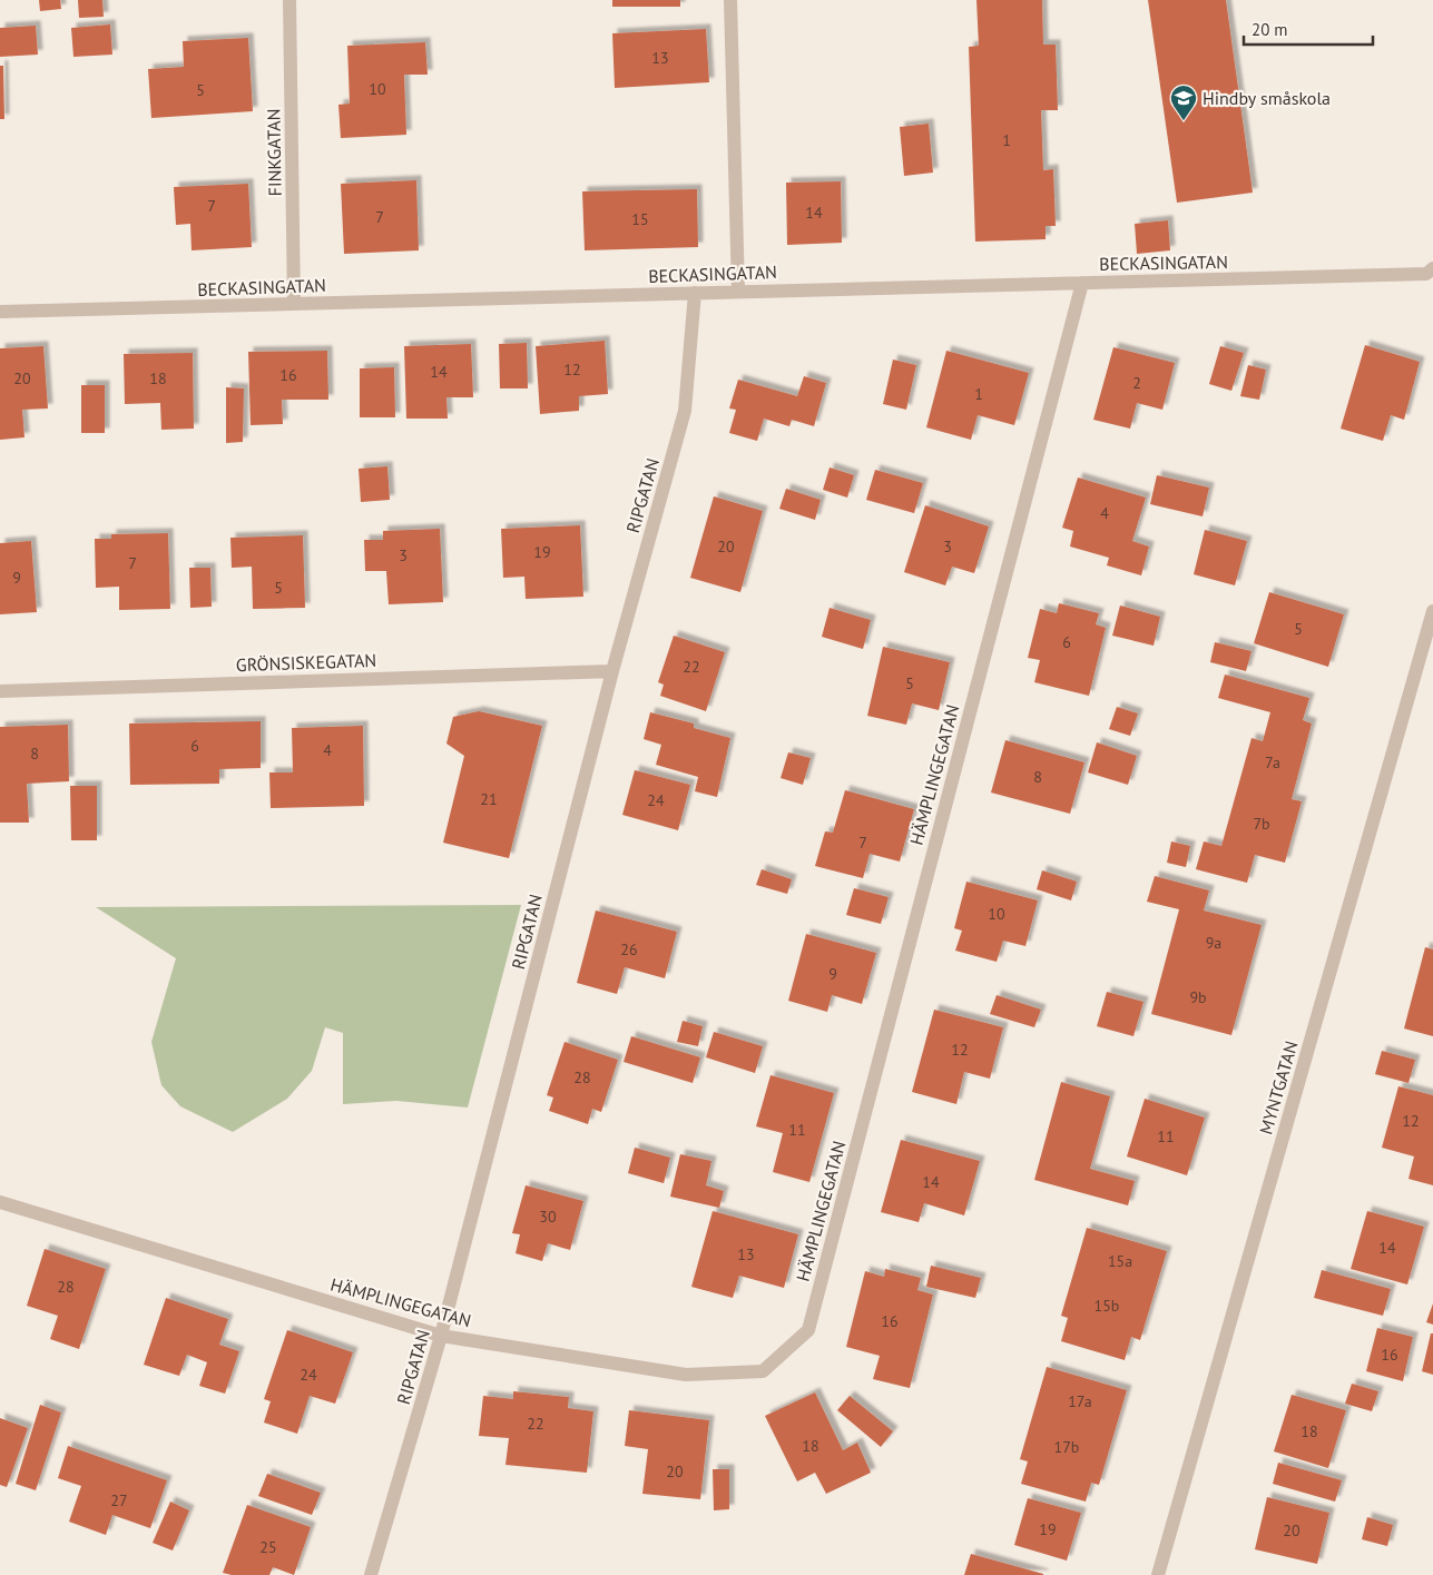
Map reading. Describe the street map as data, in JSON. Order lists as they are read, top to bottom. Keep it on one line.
{"streets":{"street":["FINKGATAN","BECKASINGATAN","RIPGATAN","GRÖNSISKEGATAN","HÄMPLINGEGATAN","MYNTGATAN"]},"crossings":[["FINKGATAN","BECKASINGATAN"],["BECKASINGATAN","RIPGATAN"],["BECKASINGATAN","HÄMPLINGEGATAN"],["RIPGATAN","GRÖNSISKEGATAN"],["RIPGATAN","HÄMPLINGEGATAN"]],"places":{"school or university":["Hindby småskola"]},"house_numbers":["13","10","5","1","7","14","7","15","12","14","16","20","18","2","1","4","20","3","19","3","7","9","5","5","6","22","5","6","4","8","7a","8","21","24","7b","7","10","9a","26","9","9b","12","28","12","11","11","14","30","14","13","15a","28","15b","16","16","24","17a","22","18","18","17b","20","27","19","20","25"],"scale_bar":"20 m"}
